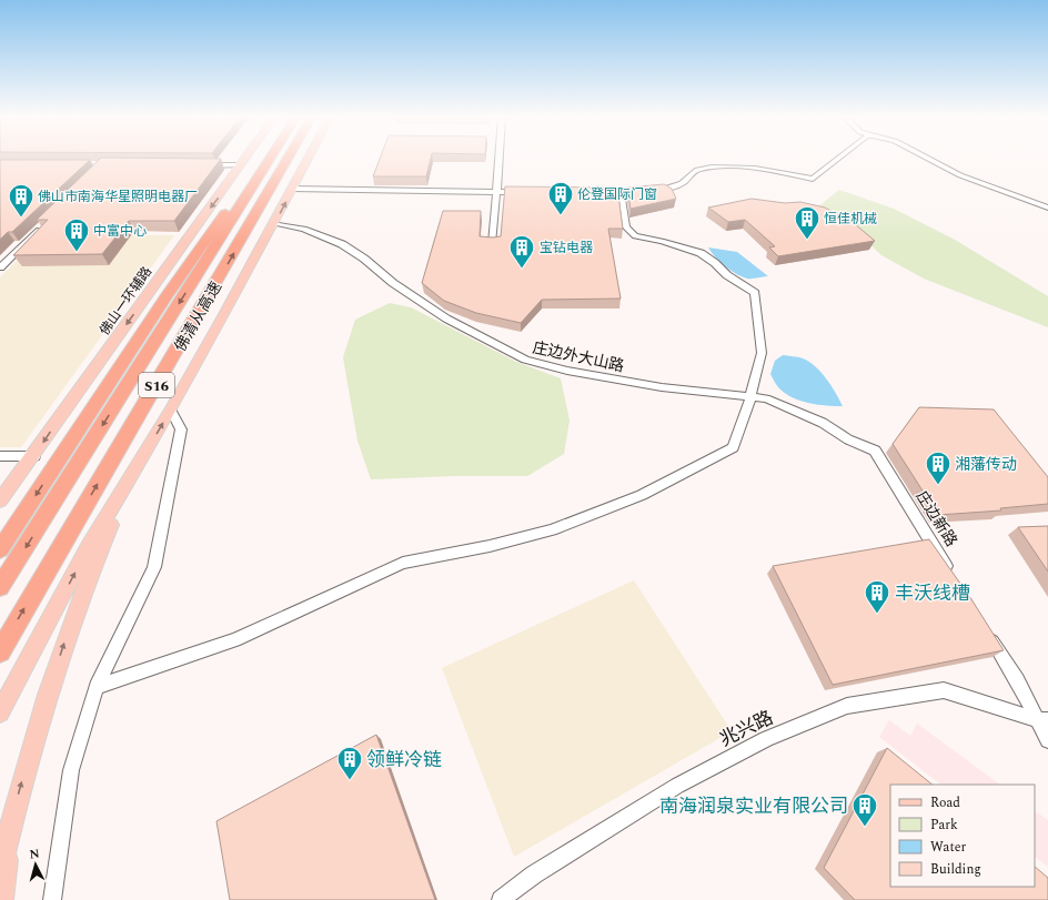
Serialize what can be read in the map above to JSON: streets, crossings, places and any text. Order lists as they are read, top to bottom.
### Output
{
  "streets": {
    "highway": ["佛清从高速", "S16"],
    "main road": ["佛山一环辅路"],
    "street": ["庄边外大山路", "庄边新路", "兆兴路"]
  },
  "crossings": [
    ["庄边外大山路", "庄边新路"]
  ],
  "places": {
    "building": [
      "伦登国际门窗",
      "佛山市南海华星照明电器厂",
      "恒佳机械",
      "中富中心",
      "宝钻电器",
      "湘藩传动",
      "丰沃线槽",
      "领鲜冷链",
      "南海润泉实业有限公司"
    ]
  },
  "legend": [
    "Road",
    "Park",
    "Water",
    "Building"
  ],
  "north": "top"
}
